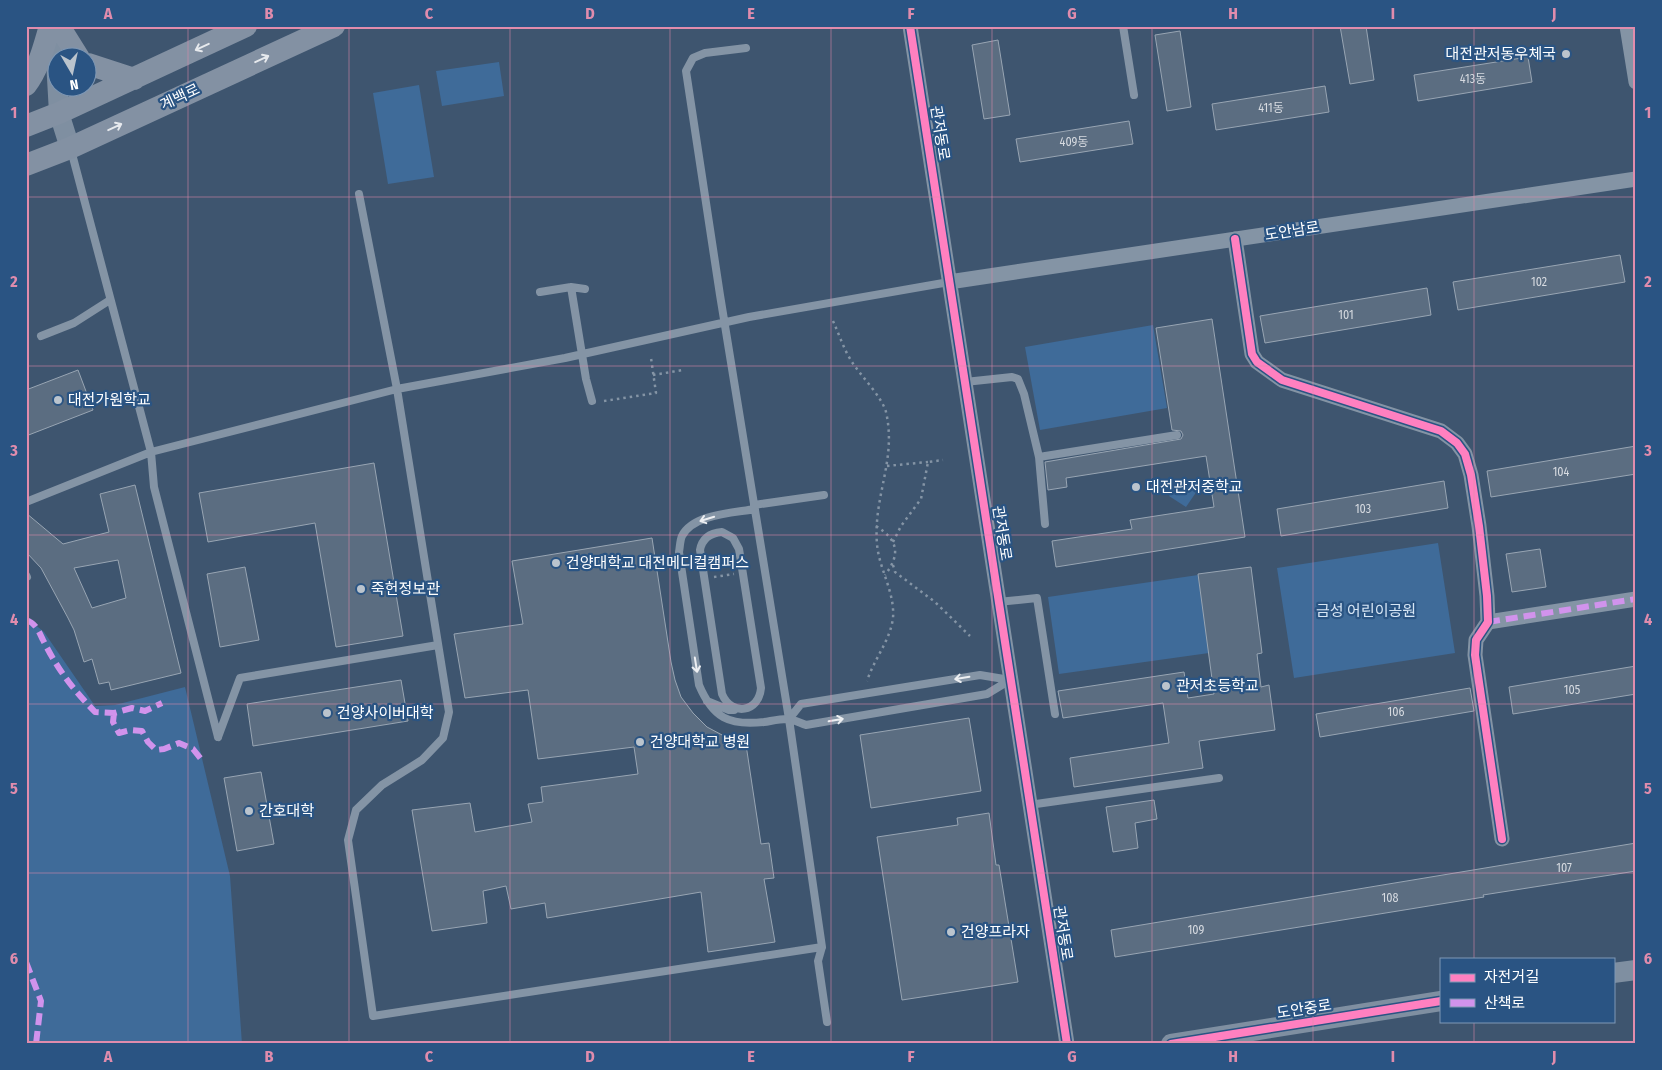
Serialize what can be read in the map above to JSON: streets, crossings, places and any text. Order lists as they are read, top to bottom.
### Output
{
  "streets": {
    "main road": ["계백로"],
    "street": ["관저동로", "도안남로", "도안중로"]
  },
  "crossings": [
    ["관저동로", "도안남로"]
  ],
  "parks": ["금성 어린이공원"],
  "places": [
    "대전관저동우체국",
    "대전가원학교",
    "대전관저중학교",
    "건양대학교 대전메디컬캠퍼스",
    "죽헌정보관",
    "관저초등학교",
    "건양사이버대학",
    "건양대학교 병원",
    "간호대학",
    "건양프라자"
  ],
  "house_numbers": [
    "413동",
    "411동",
    "409동",
    "102",
    "101",
    "104",
    "103",
    "105",
    "106",
    "107",
    "108",
    "109"
  ],
  "legend": ["자전거길", "산책로"],
  "north": "bottom",
  "grid": {
    "columns": [
      "A",
      "B",
      "C",
      "D",
      "E",
      "F",
      "G",
      "H",
      "I",
      "J"
    ],
    "rows": [
      "1",
      "2",
      "3",
      "4",
      "5",
      "6"
    ]
  }
}
